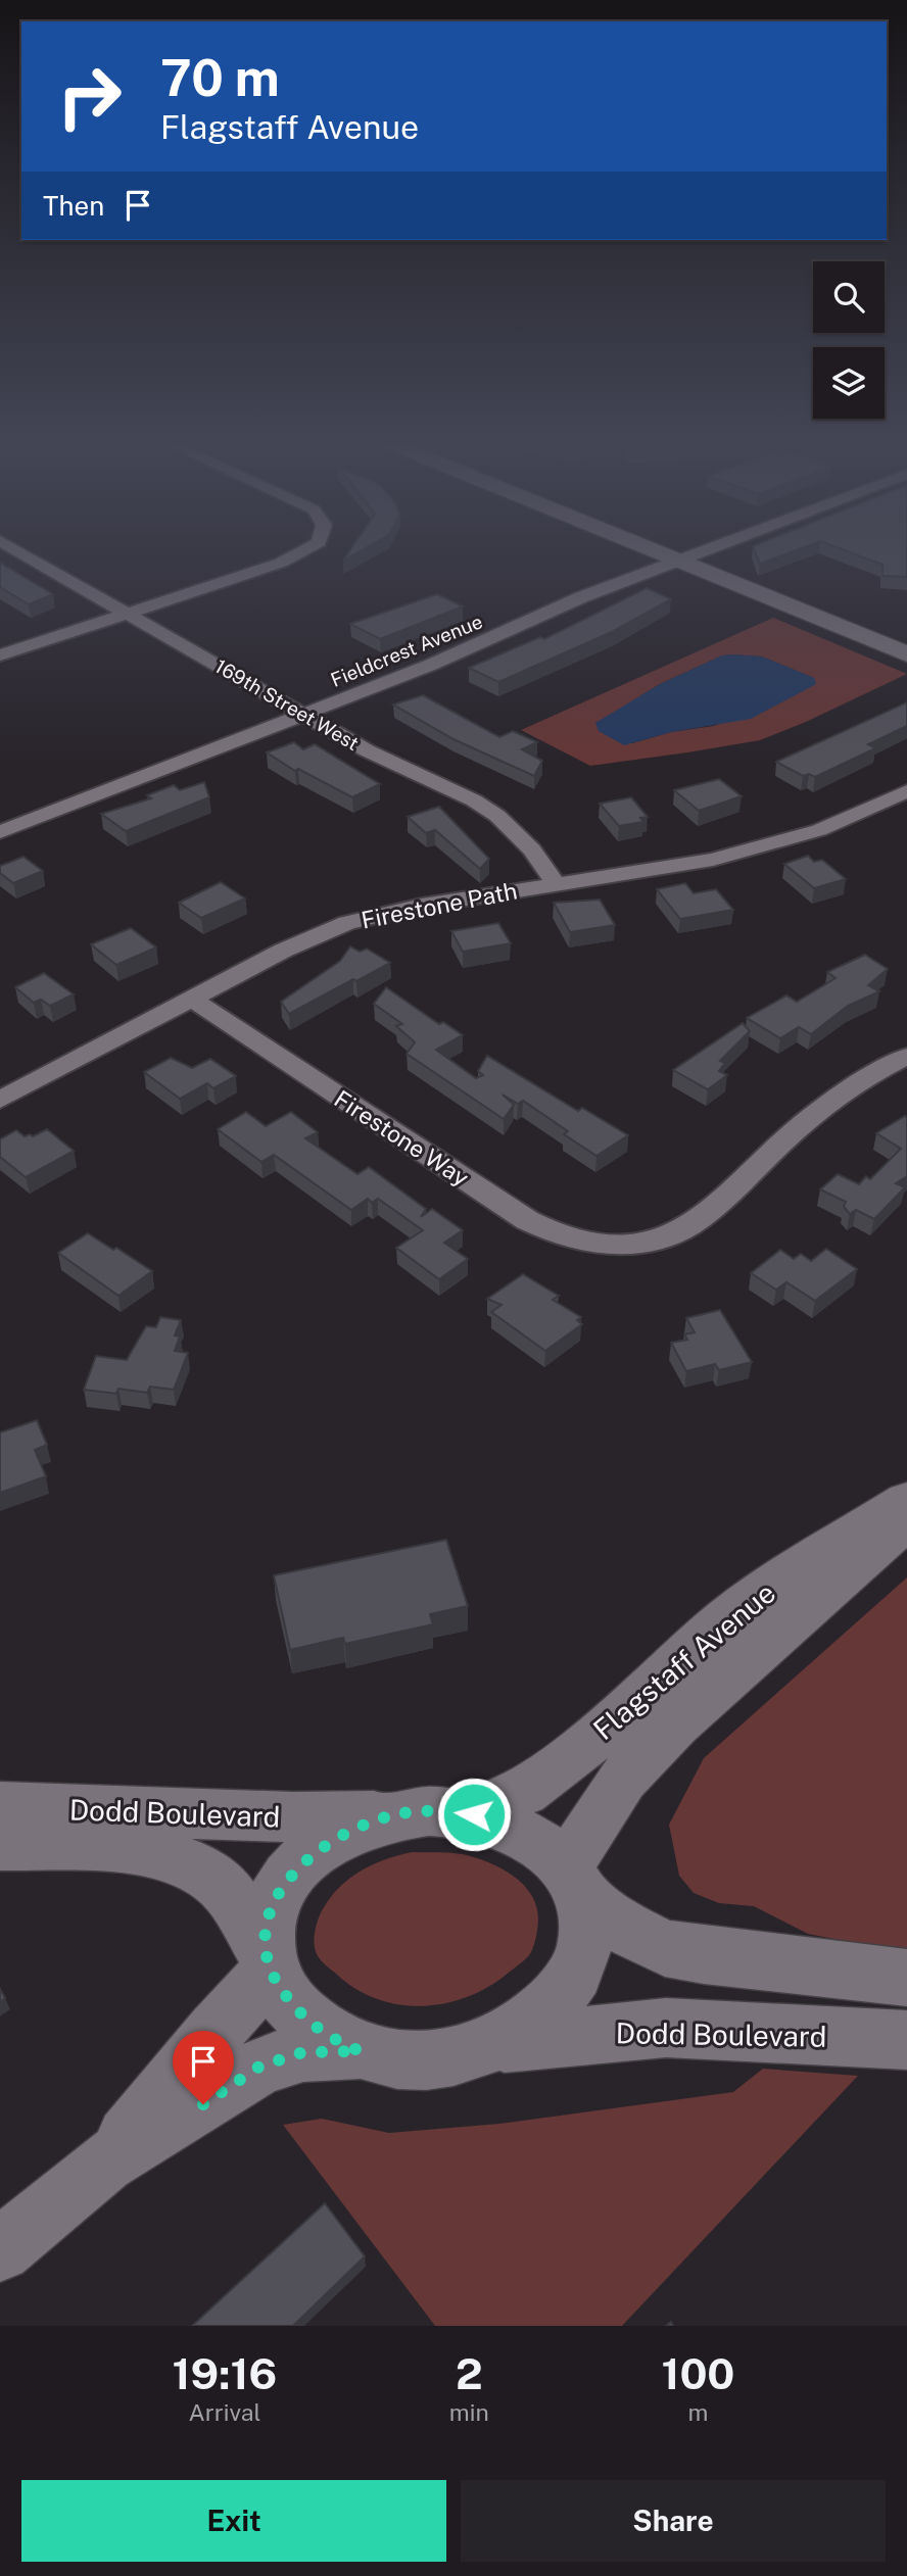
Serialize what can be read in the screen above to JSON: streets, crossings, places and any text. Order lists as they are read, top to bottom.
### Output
{
  "streets": {
    "street": [
      "Fieldcrest Avenue",
      "169th Street West",
      "Firestone Path",
      "Firestone Way",
      "Flagstaff Avenue",
      "Dodd Boulevard"
    ]
  },
  "crossings": [
    ["Fieldcrest Avenue", "169th Street West"],
    ["169th Street West", "Firestone Path"],
    ["Firestone Path", "Firestone Way"]
  ],
  "page": {
    "turn": ["70 m", "Flagstaff Avenue"],
    "then": "Then",
    "eta": [
      "19:16",
      "Arrival",
      "2",
      "min",
      "100",
      "m"
    ],
    "buttons": ["Exit", "Share"]
  }
}
